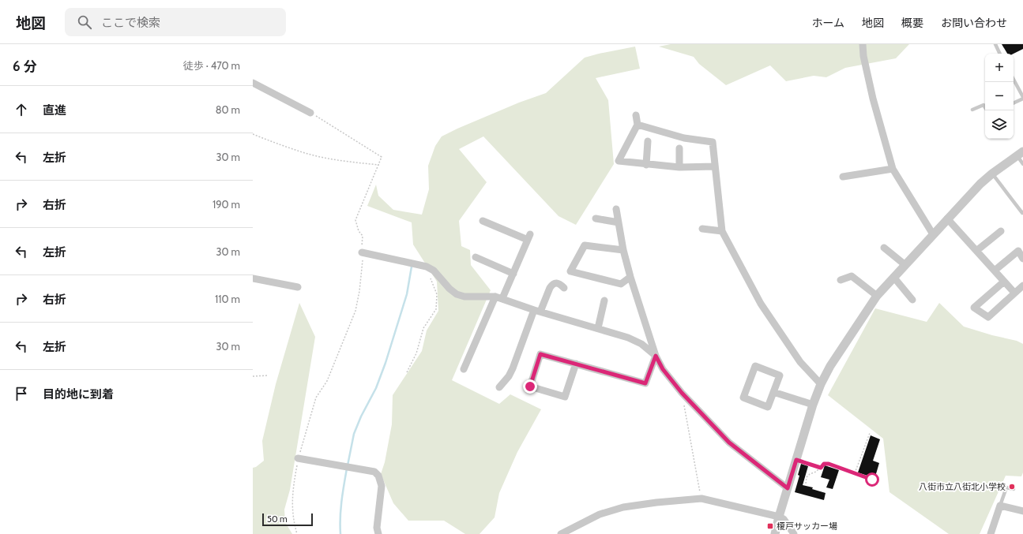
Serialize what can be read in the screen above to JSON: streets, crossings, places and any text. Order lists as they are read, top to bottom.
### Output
{
  "places": {
    "other": ["八街市立八街北小学校"],
    "transit": ["榎戸サッカー場"]
  },
  "scale_bar": "50 m",
  "page": {
    "header": "地図",
    "search": "ここで検索",
    "nav": [
      "ホーム",
      "地図",
      "概要",
      "お問い合わせ"
    ],
    "heading": ["6 分", "徒歩 · 470 m"],
    "map_buttons": ["+", "−"],
    "list": [
      ["直進", "80 m"],
      ["左折", "30 m"],
      ["右折", "190 m"],
      ["左折", "30 m"],
      ["右折", "110 m"],
      ["左折", "30 m"],
      "目的地に到着"
    ],
    "scale": "50 m"
  }
}
